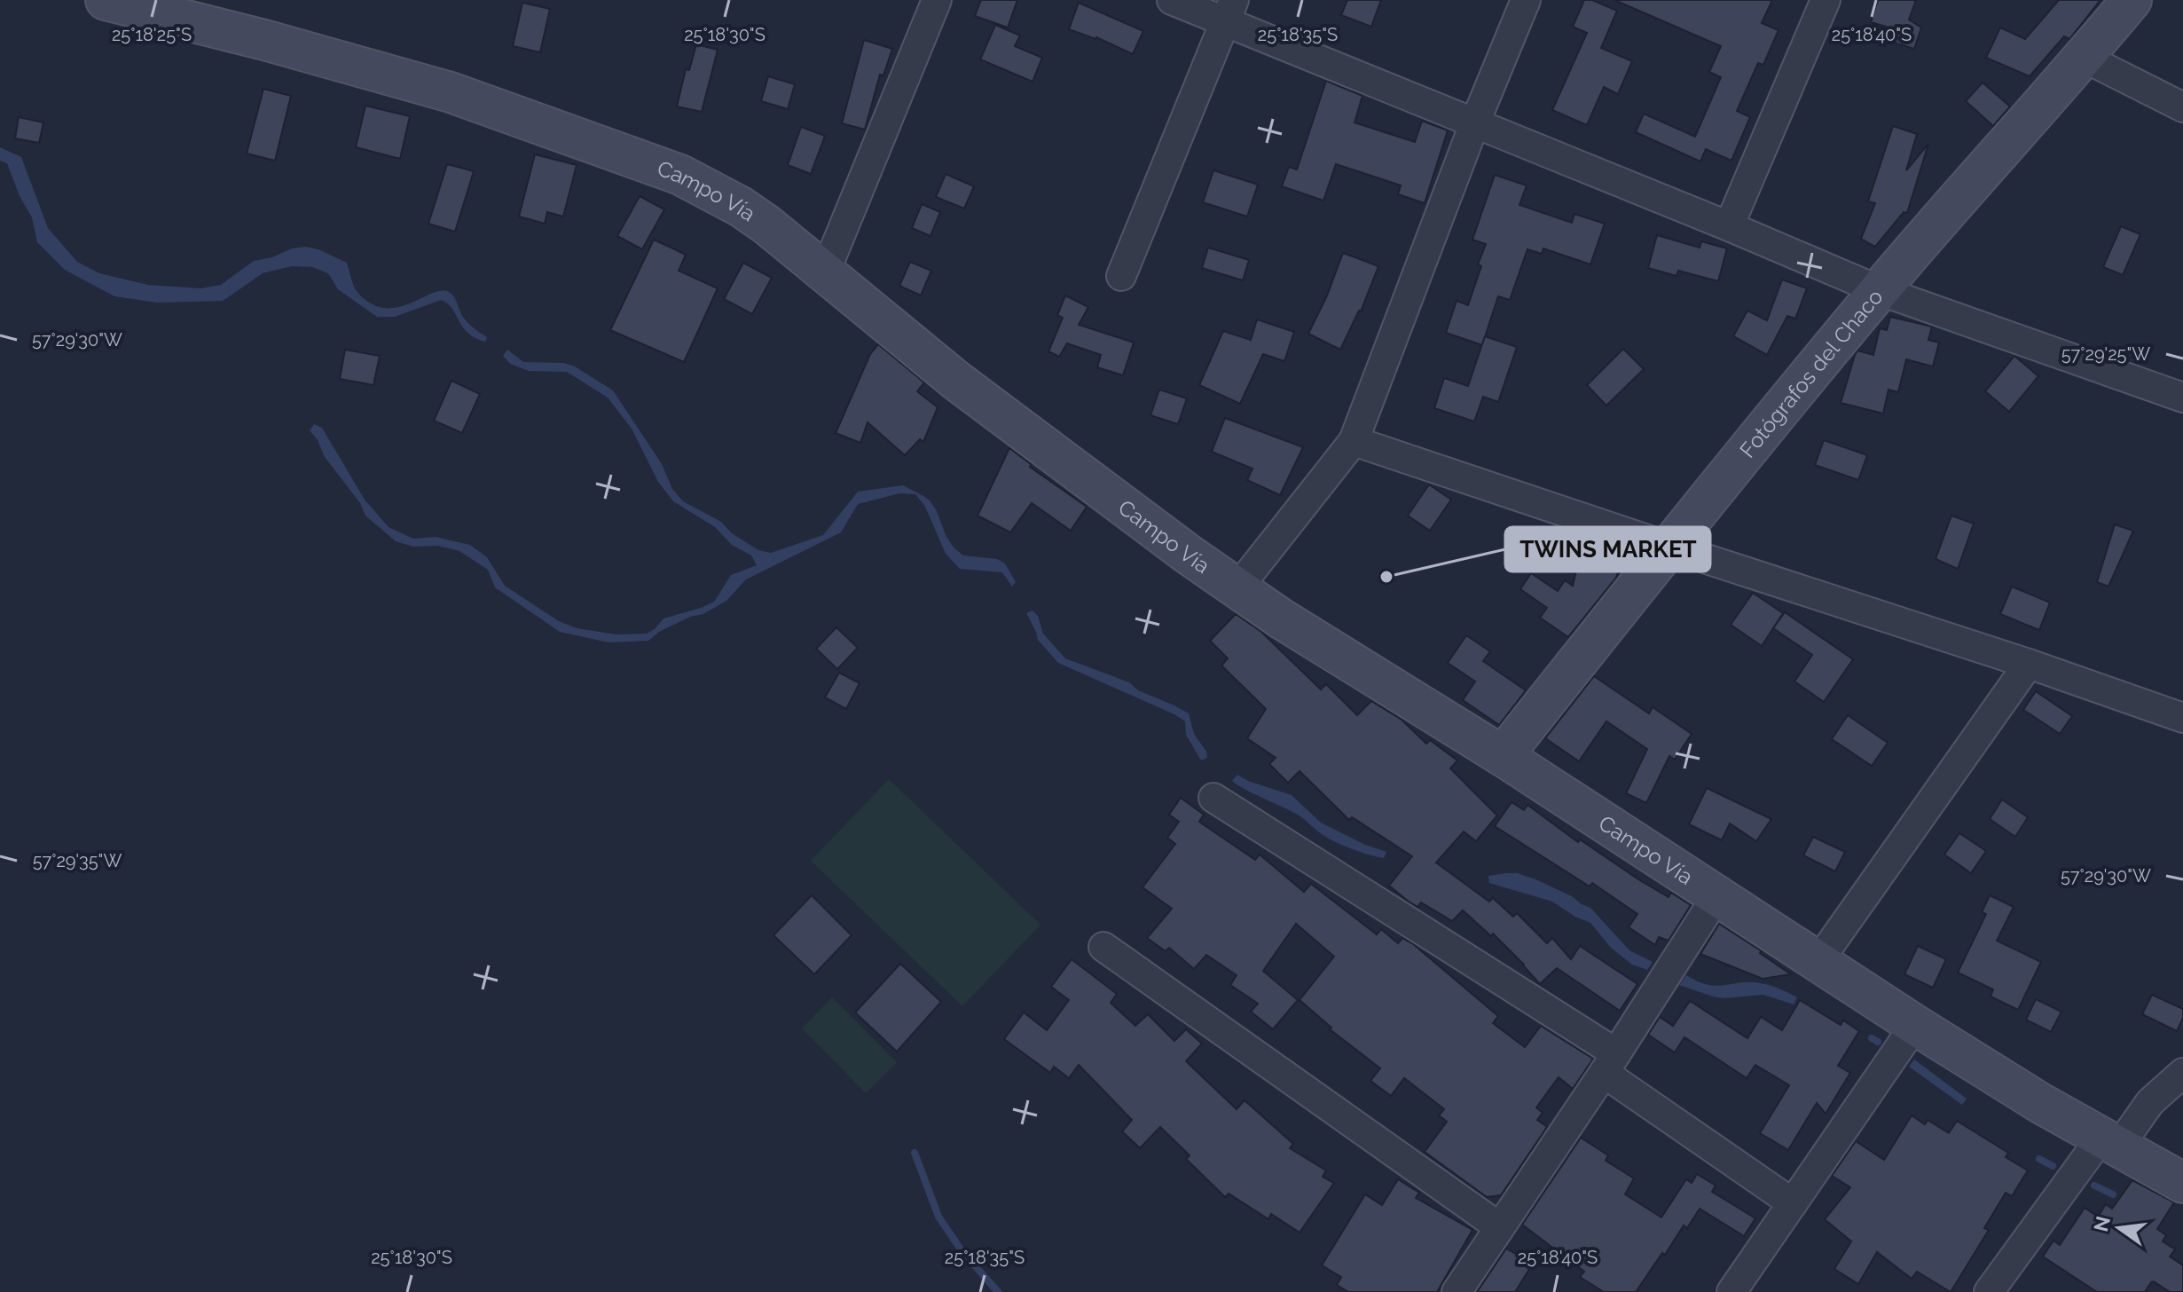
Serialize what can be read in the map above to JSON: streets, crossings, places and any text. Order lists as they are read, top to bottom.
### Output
{
  "streets": {
    "street": ["Campo Vía", "Fotógrafos del Chaco"]
  },
  "crossings": [
    ["Campo Vía", "Fotógrafos del Chaco"]
  ],
  "places": ["TWINS MARKET"],
  "north": "left",
  "coordinates": [
    "25°18'25\"S",
    "25°18'30\"S",
    "25°18'35\"S",
    "25°18'40\"S",
    "57°29'30\"W",
    "57°29'25\"W",
    "57°29'35\"W"
  ]
}
